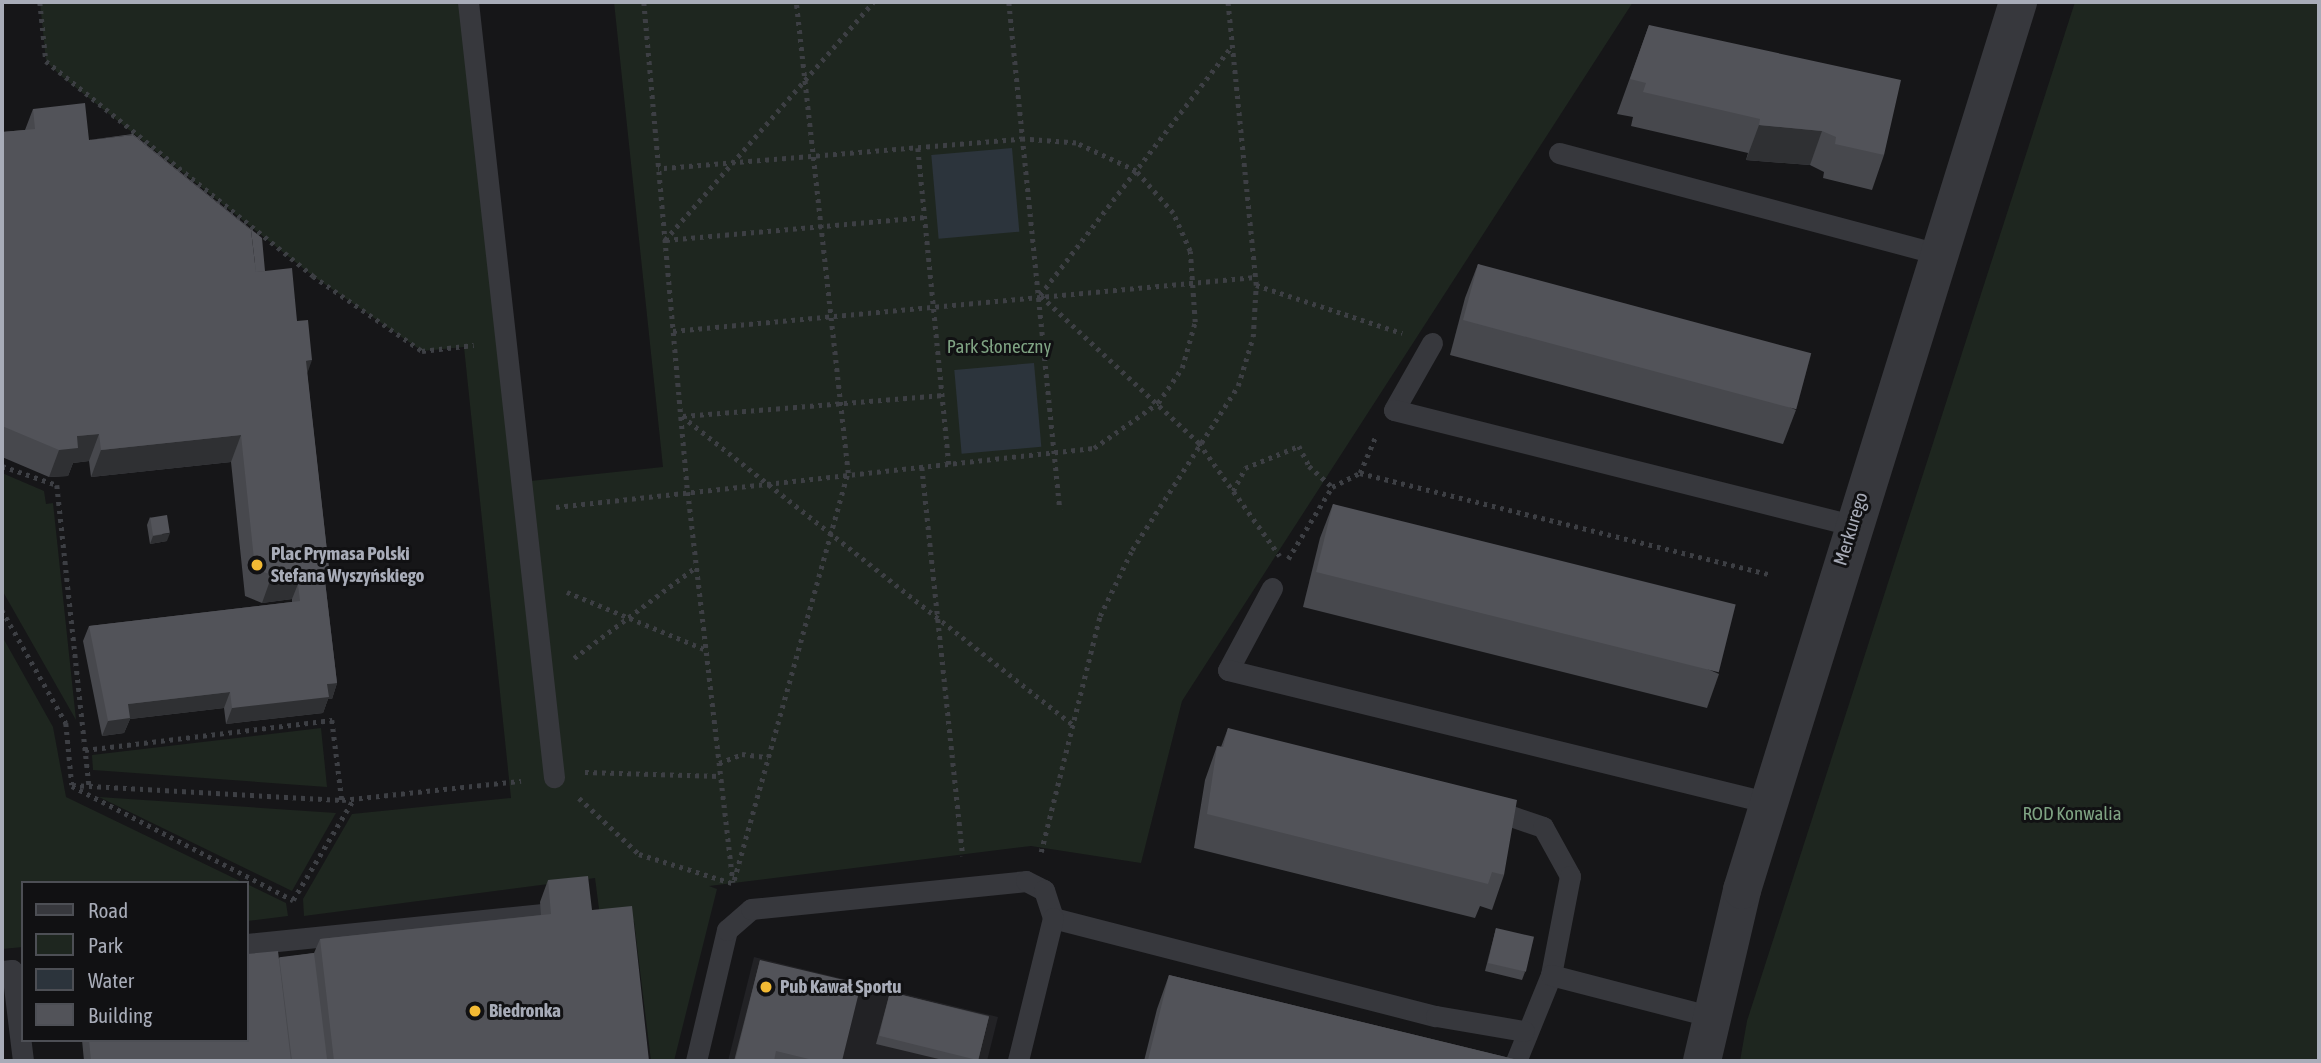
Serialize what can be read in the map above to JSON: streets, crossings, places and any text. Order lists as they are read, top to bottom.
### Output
{
  "streets": {
    "street": ["Merkurego"]
  },
  "parks": ["Park Słoneczny", "ROD Konwalia"],
  "places": ["Plac Prymasa Polski Stefana Wyszyńskiego", "Pub Kawał Sportu", "Biedronka"],
  "legend": [
    "Road",
    "Park",
    "Water",
    "Building"
  ]
}
